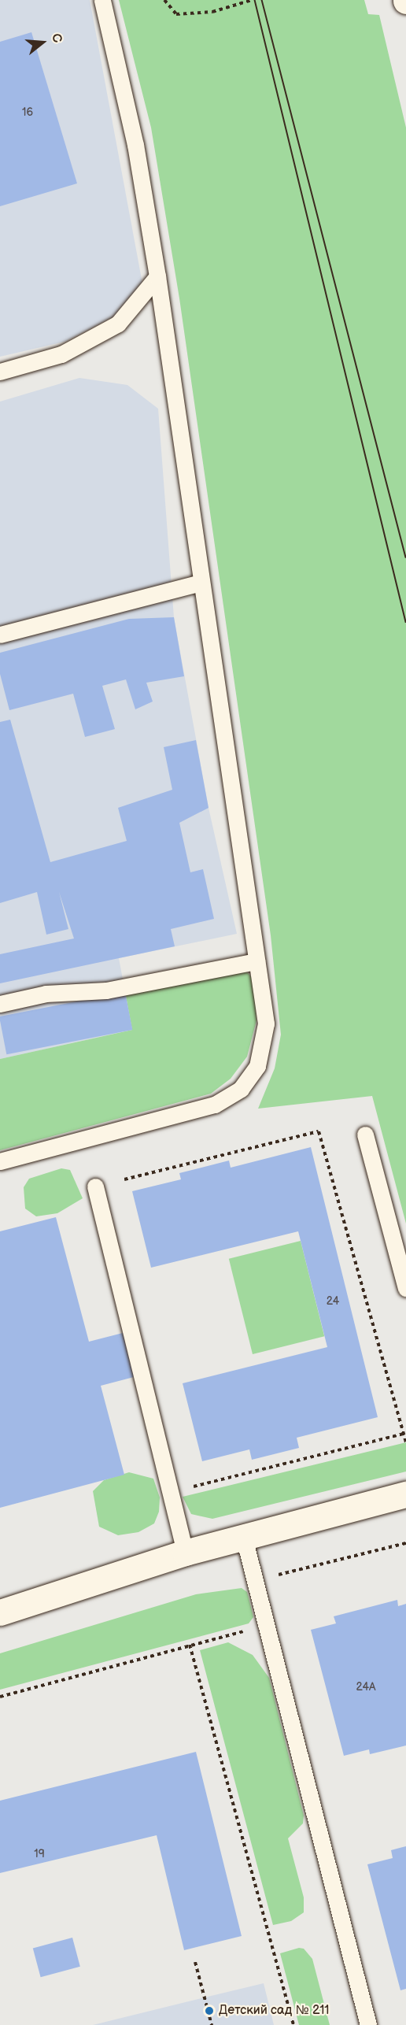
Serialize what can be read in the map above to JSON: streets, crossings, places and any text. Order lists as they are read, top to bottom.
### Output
{
  "places": ["Детский сад № 211"],
  "house_numbers": [
    "16",
    "24",
    "24А",
    "19"
  ],
  "north": "right"
}
